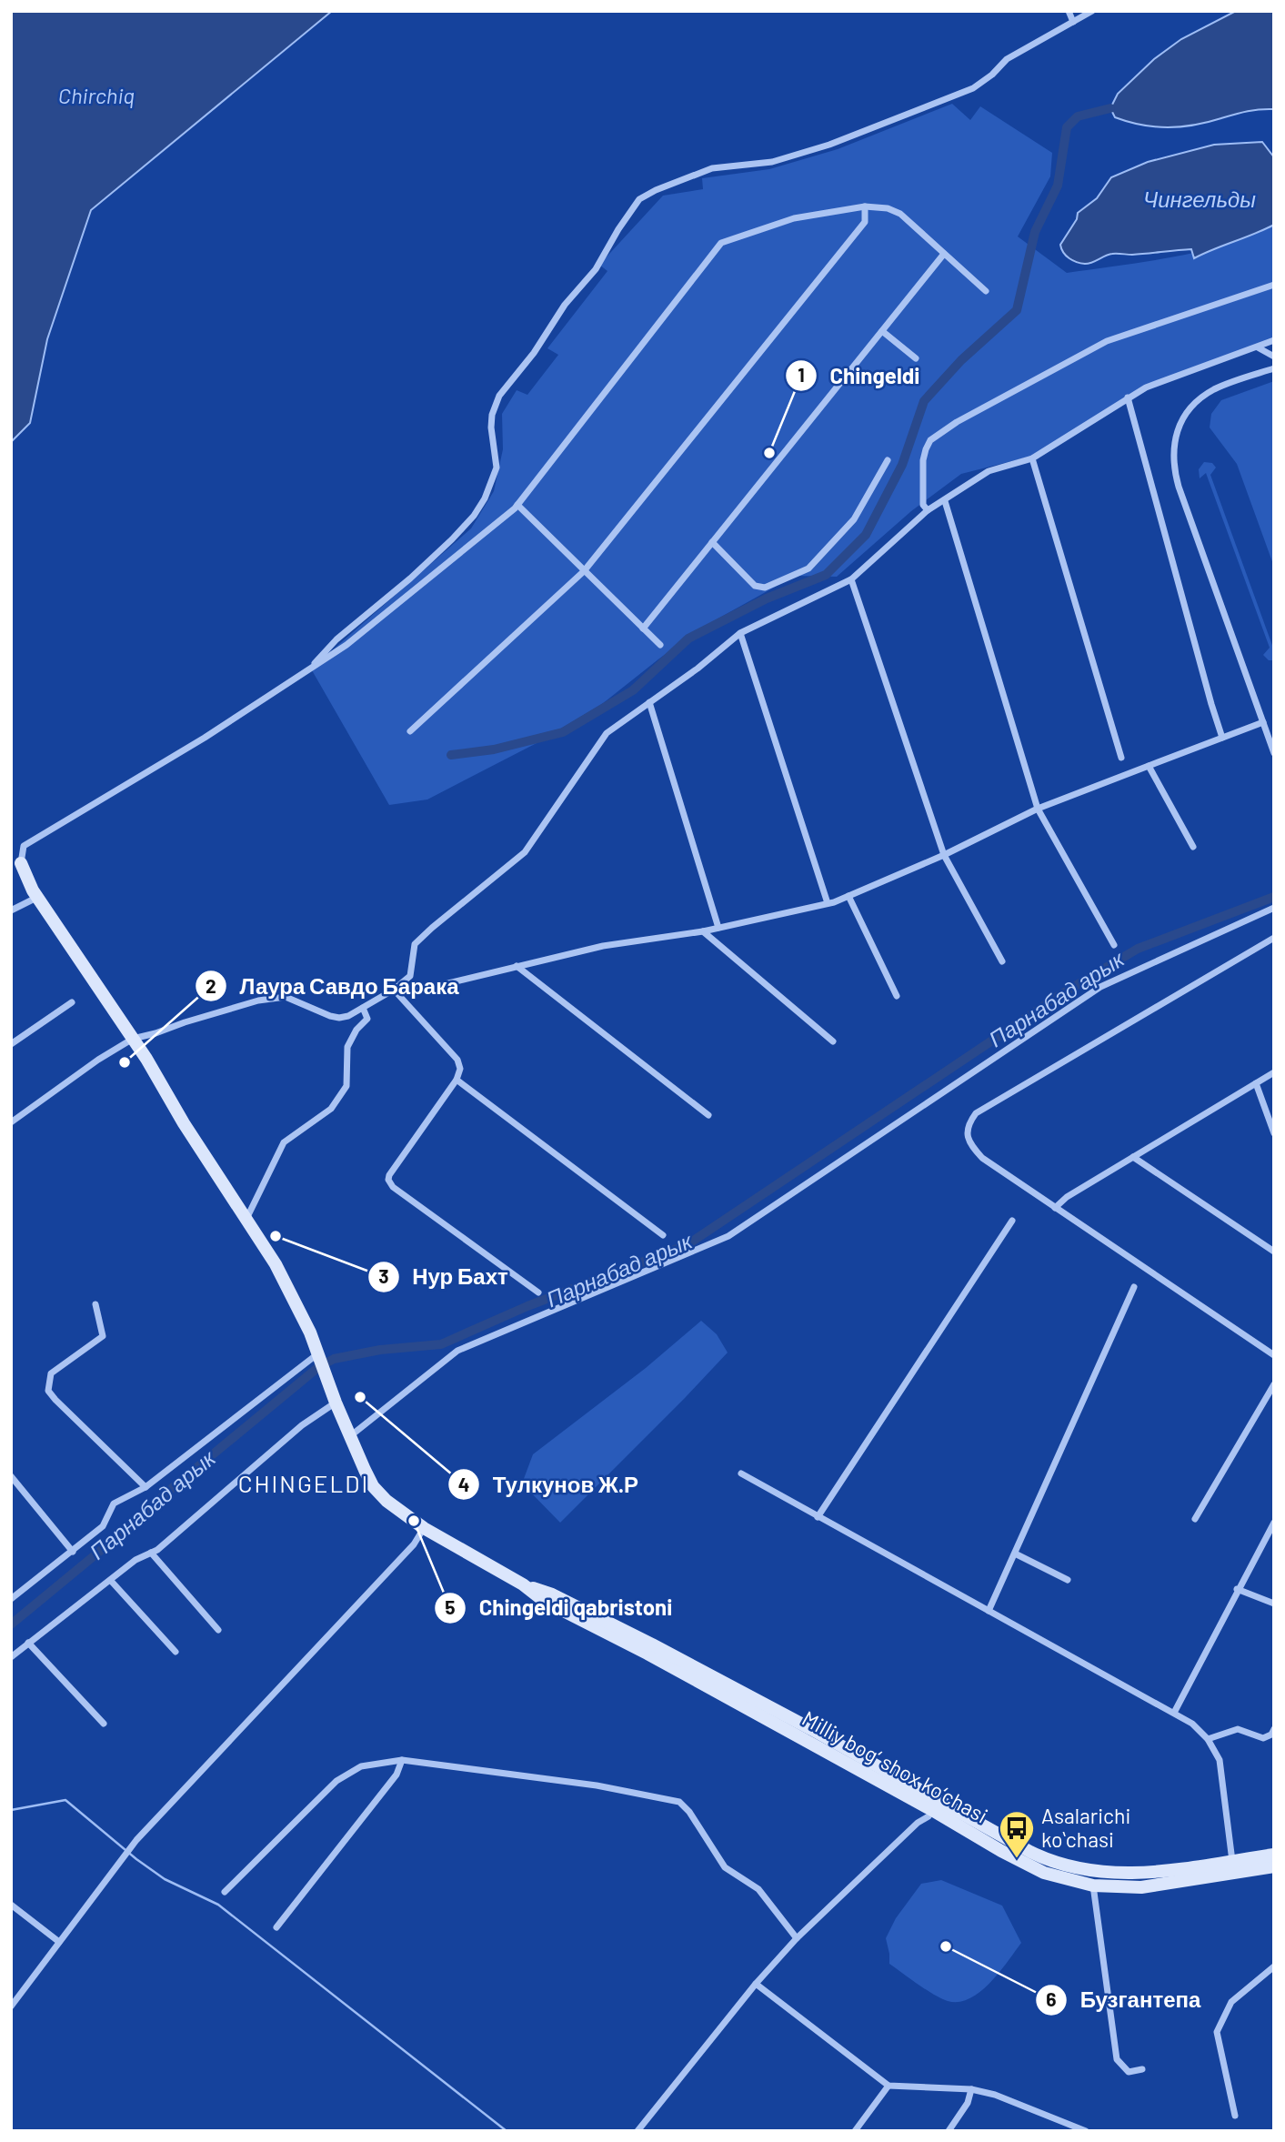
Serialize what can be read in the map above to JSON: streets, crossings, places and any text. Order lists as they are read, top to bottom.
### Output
{
  "streets": {
    "main road": ["Milliy bog‘ shox ko‘chasi"]
  },
  "districts": ["CHINGELDI"],
  "water": ["Chirchiq", "Чингельды", "Парнабад арык"],
  "places": {
    "other": [
      "Chingeldi",
      "Лаура Савдо Барака",
      "Нур Бахт",
      "Тулкунов Ж.Р",
      "Chingeldi qabristoni",
      "Бузгантепа"
    ],
    "bus stop": ["Asalarichi koʻchasi"]
  }
}
